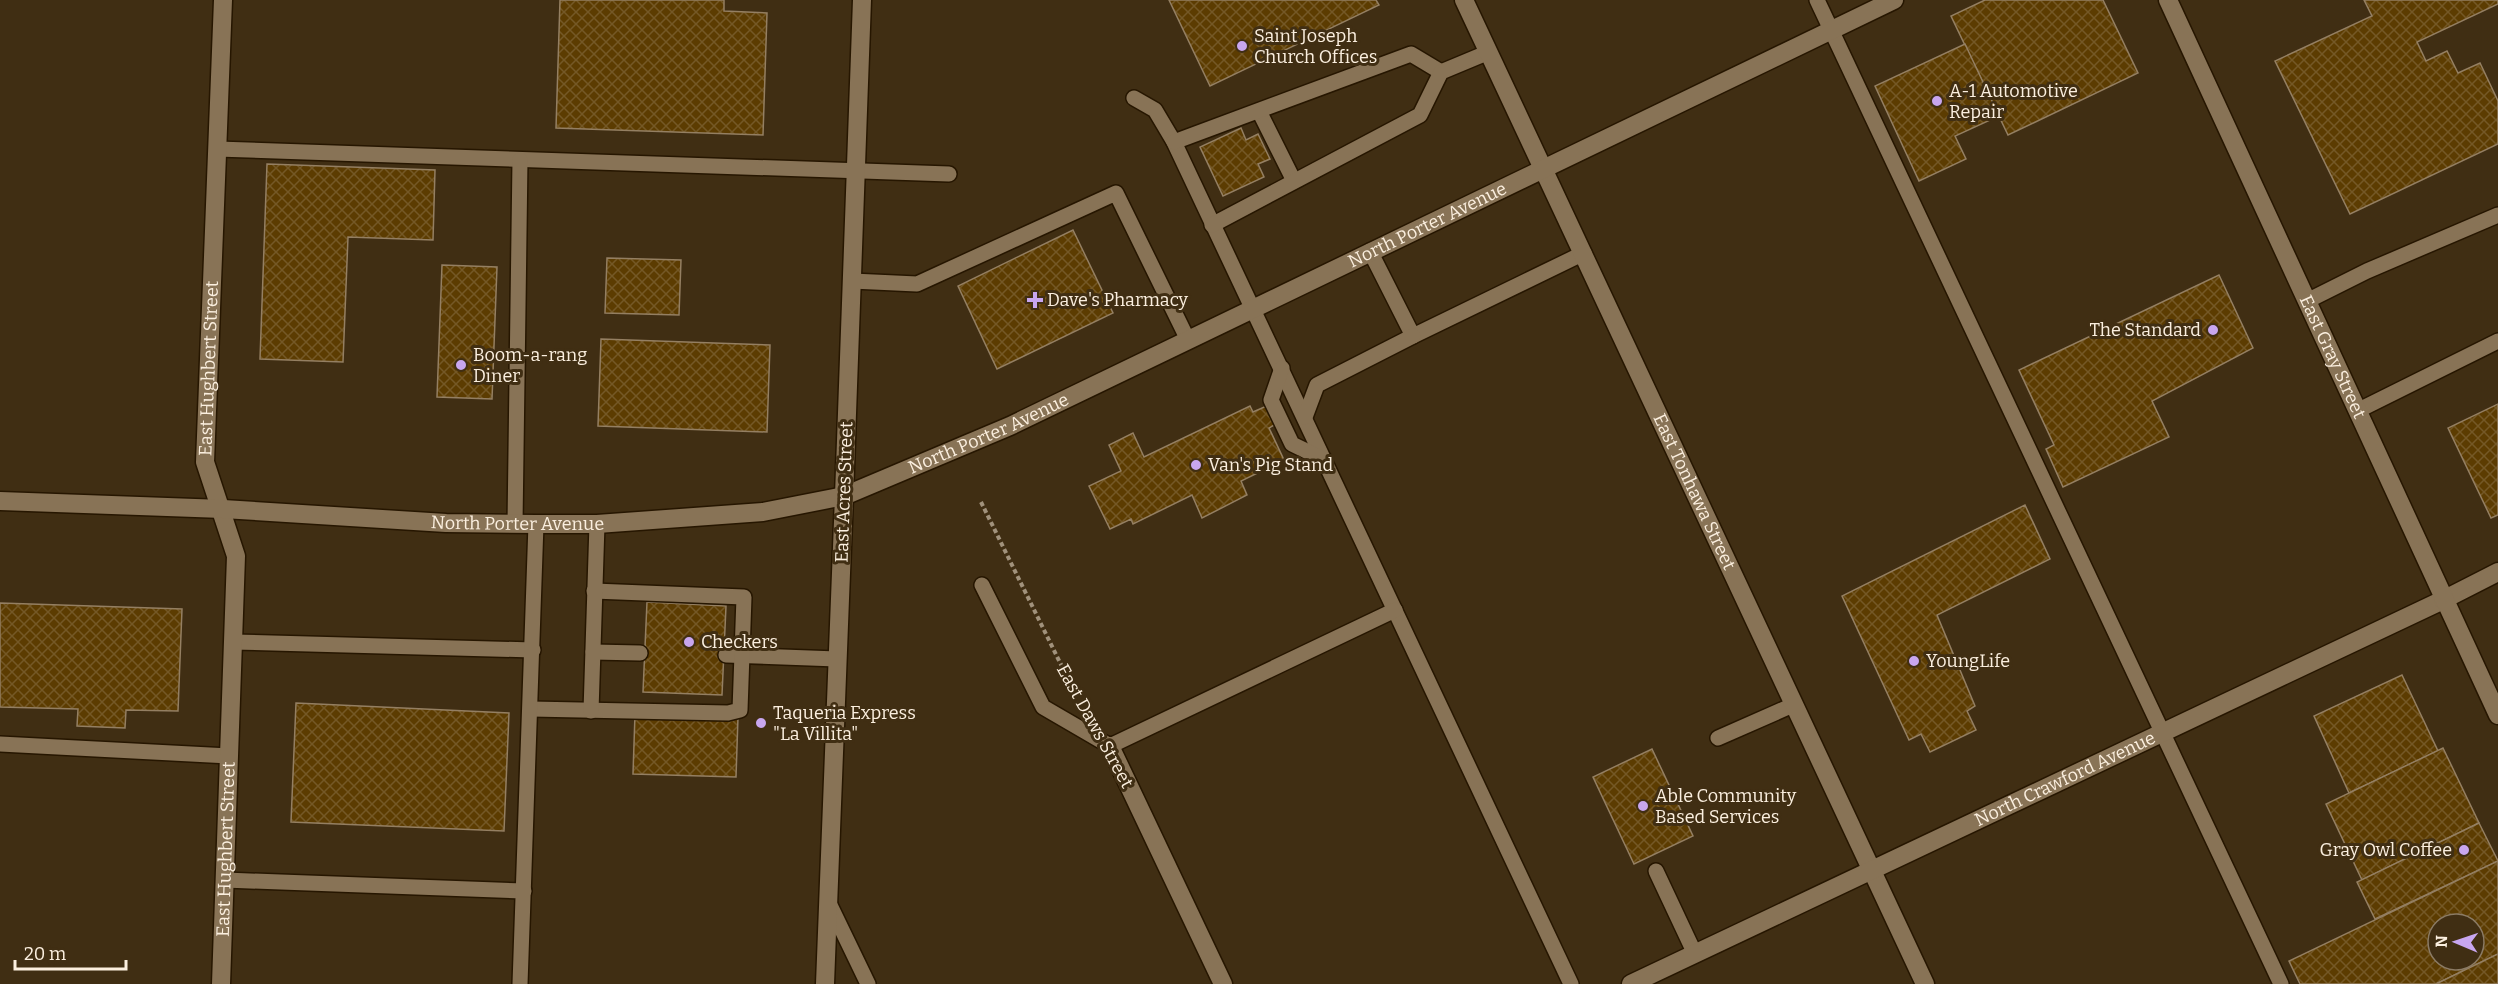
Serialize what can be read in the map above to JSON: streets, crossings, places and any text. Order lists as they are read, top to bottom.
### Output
{
  "streets": {
    "street": [
      "North Porter Avenue",
      "East Gray Street",
      "East Hughbert Street",
      "East Acres Street",
      "East Tonhawa Street",
      "East Daws Street",
      "North Crawford Avenue"
    ]
  },
  "crossings": [
    ["North Porter Avenue", "East Hughbert Street"],
    ["North Porter Avenue", "East Acres Street"],
    ["North Porter Avenue", "East Tonhawa Street"],
    ["East Gray Street", "North Crawford Avenue"],
    ["East Tonhawa Street", "North Crawford Avenue"]
  ],
  "places": {
    "other": [
      "Saint Joseph Church Offices",
      "A-1 Automotive Repair",
      "The Standard",
      "Boom-a-rang Diner",
      "Van's Pig Stand",
      "Checkers",
      "YoungLife",
      "Taqueria Express \"La Villita\"",
      "Able Community Based Services",
      "Gray Owl Coffee"
    ],
    "health": ["Dave's Pharmacy"]
  },
  "scale_bar": "20 m",
  "north": "left"
}
